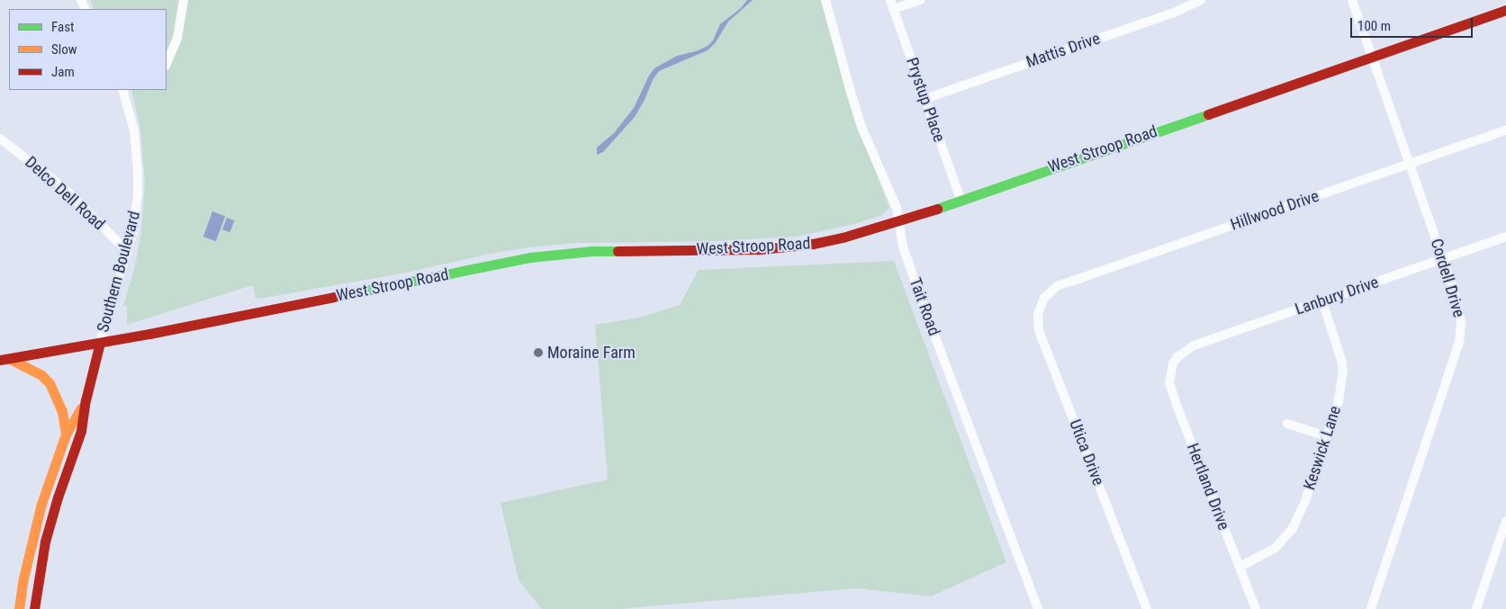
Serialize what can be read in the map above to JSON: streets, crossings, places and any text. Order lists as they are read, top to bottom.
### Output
{
  "streets": {
    "main road": ["West Stroop Road", "Southern Boulevard"],
    "street": [
      "Mattis Drive",
      "Prystup Place",
      "Delco Dell Road",
      "Hillwood Drive",
      "Cordell Drive",
      "Lanbury Drive",
      "Tait Road",
      "Keswick Lane",
      "Utica Drive",
      "Hertland Drive"
    ]
  },
  "crossings": [
    ["Mattis Drive", "Prystup Place"],
    ["Prystup Place", "West Stroop Road"],
    ["West Stroop Road", "Southern Boulevard"],
    ["West Stroop Road", "Cordell Drive"],
    ["West Stroop Road", "Tait Road"],
    ["Delco Dell Road", "Southern Boulevard"],
    ["Hillwood Drive", "Cordell Drive"],
    ["Hillwood Drive", "Utica Drive"],
    ["Cordell Drive", "Lanbury Drive"],
    ["Lanbury Drive", "Keswick Lane"],
    ["Lanbury Drive", "Hertland Drive"],
    ["Keswick Lane", "Hertland Drive"]
  ],
  "places": ["Moraine Farm"],
  "legend": ["Fast", "Slow", "Jam"],
  "scale_bar": "100 m"
}
